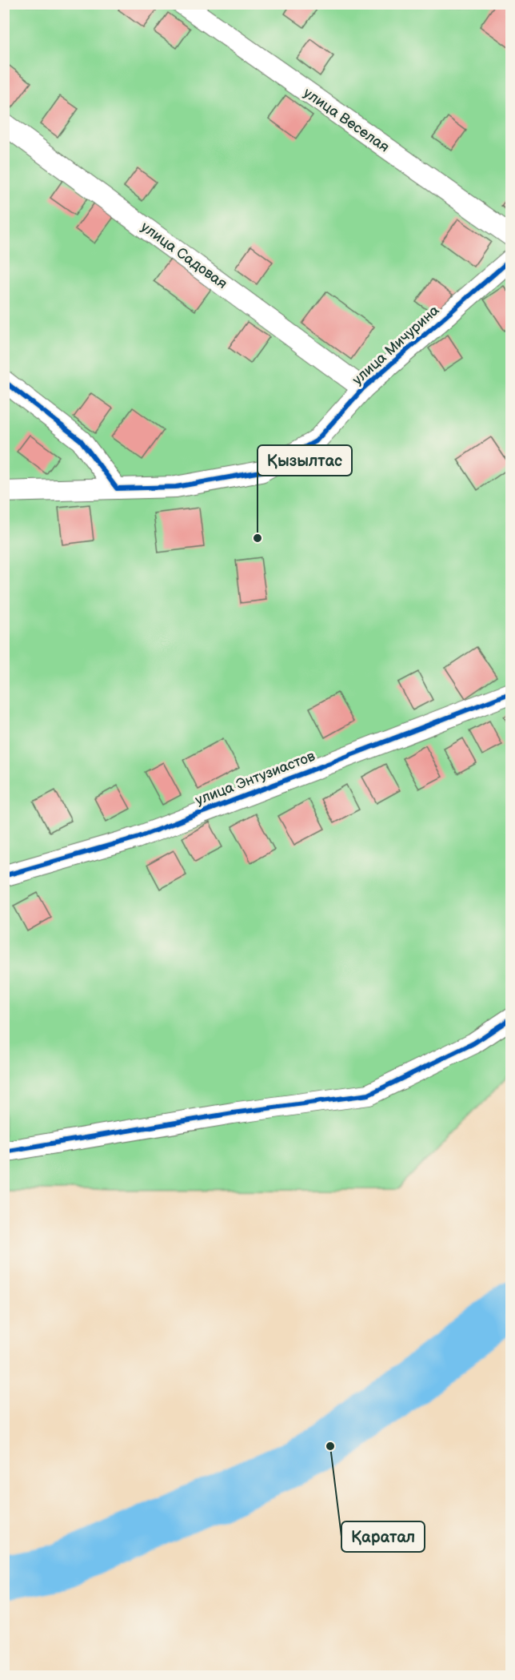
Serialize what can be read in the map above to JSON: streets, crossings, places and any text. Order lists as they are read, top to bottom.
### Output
{
  "streets": {
    "street": [
      "улица Веселая",
      "улица Садовая",
      "улица Мичурина",
      "улица Энтузиастов"
    ]
  },
  "crossings": [
    ["улица Садовая", "улица Мичурина"]
  ],
  "places": ["Қызылтас", "Қаратал"]
}
